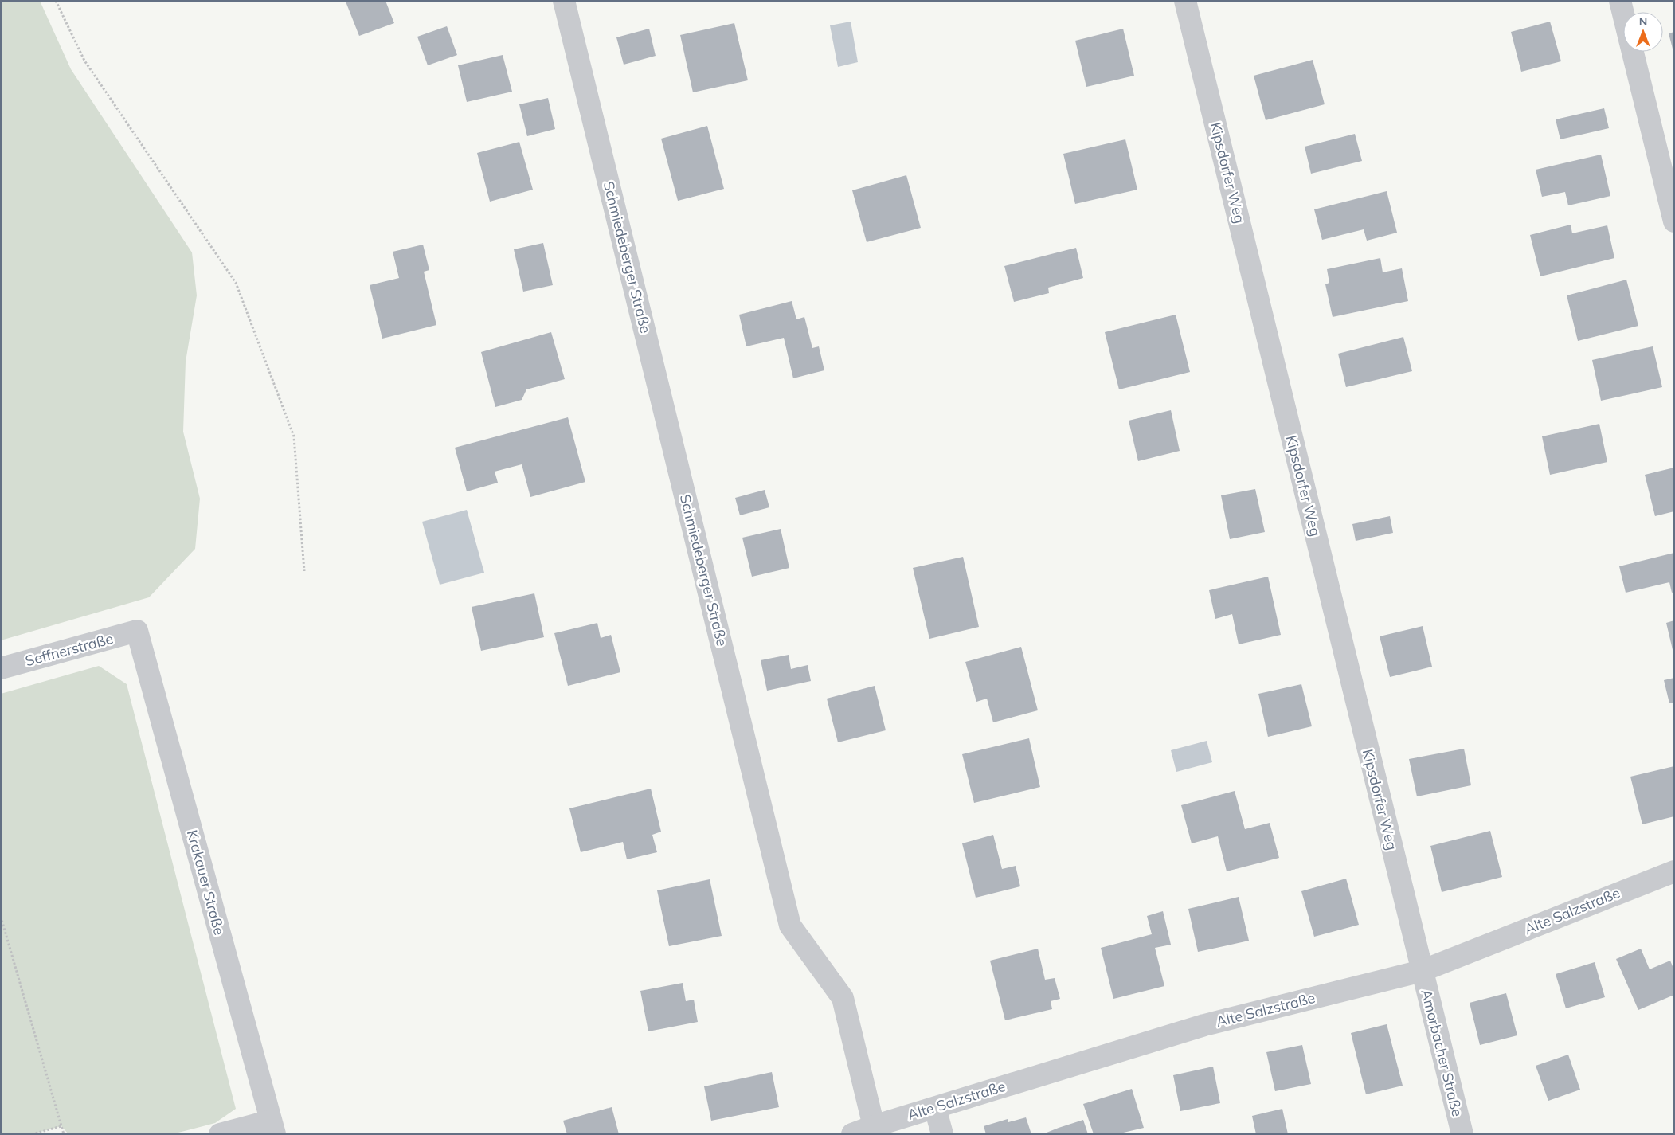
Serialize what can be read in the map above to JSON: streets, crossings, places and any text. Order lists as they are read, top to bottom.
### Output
{
  "streets": {
    "street": [
      "Kipsdorfer Weg",
      "Schmiedeberger Straße",
      "Seffnerstraße",
      "Krakauer Straße",
      "Alte Salzstraße",
      "Amorbacher Straße"
    ]
  },
  "crossings": [
    ["Kipsdorfer Weg", "Alte Salzstraße"],
    ["Kipsdorfer Weg", "Amorbacher Straße"],
    ["Schmiedeberger Straße", "Alte Salzstraße"],
    ["Seffnerstraße", "Krakauer Straße"],
    ["Alte Salzstraße", "Amorbacher Straße"]
  ],
  "north": "top"
}
